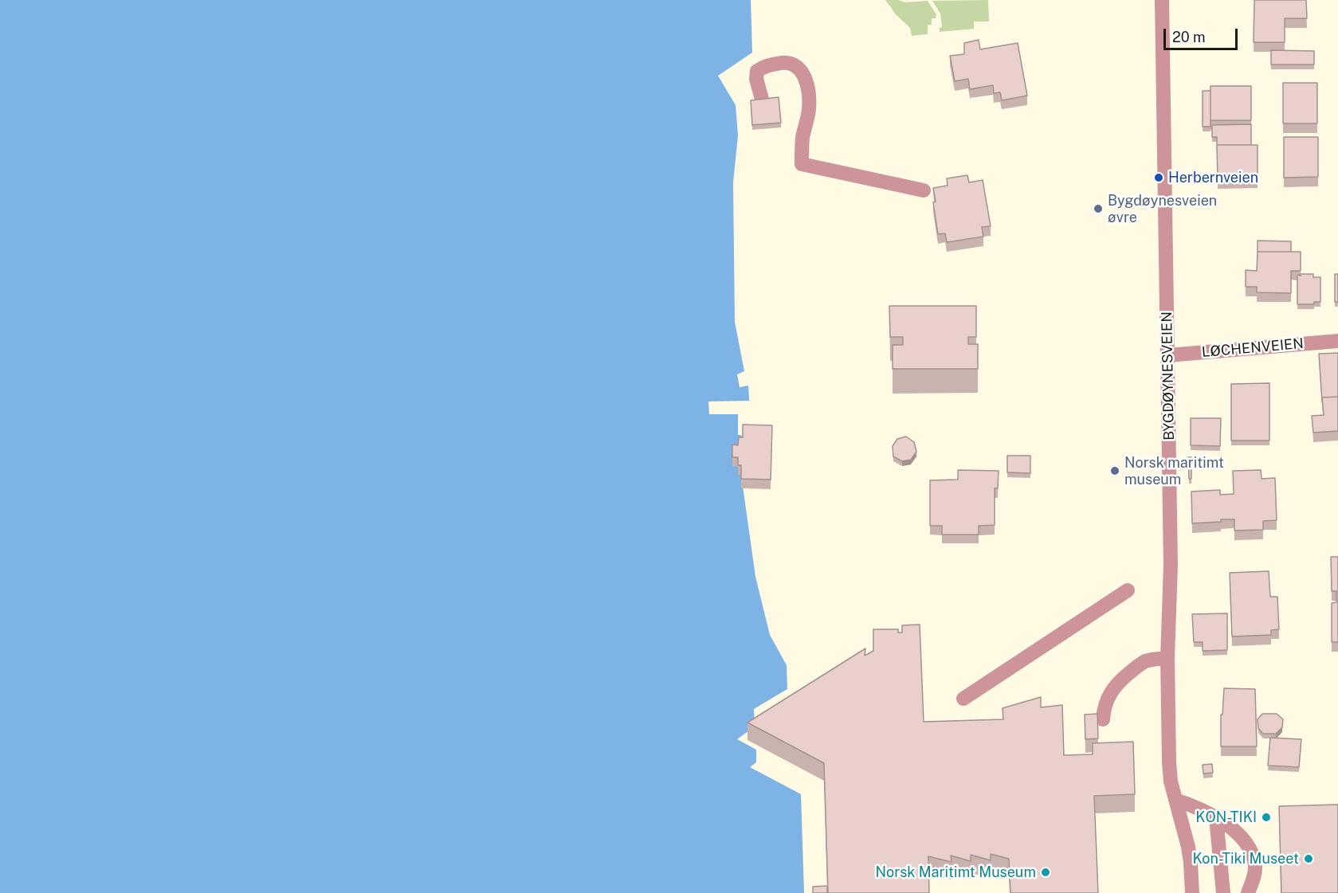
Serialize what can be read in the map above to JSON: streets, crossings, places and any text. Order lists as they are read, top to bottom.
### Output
{
  "streets": {
    "street": ["LØCHENVEIEN", "BYGDØYNESVEIEN"]
  },
  "crossings": [
    ["LØCHENVEIEN", "BYGDØYNESVEIEN"]
  ],
  "places": [
    "Herbernveien",
    "Bygdøynesveien øvre",
    "Norsk maritimt museum",
    "KON-TIKI",
    "Kon-Tiki Museet",
    "Norsk Maritimt Museum"
  ],
  "scale_bar": "20 m"
}
